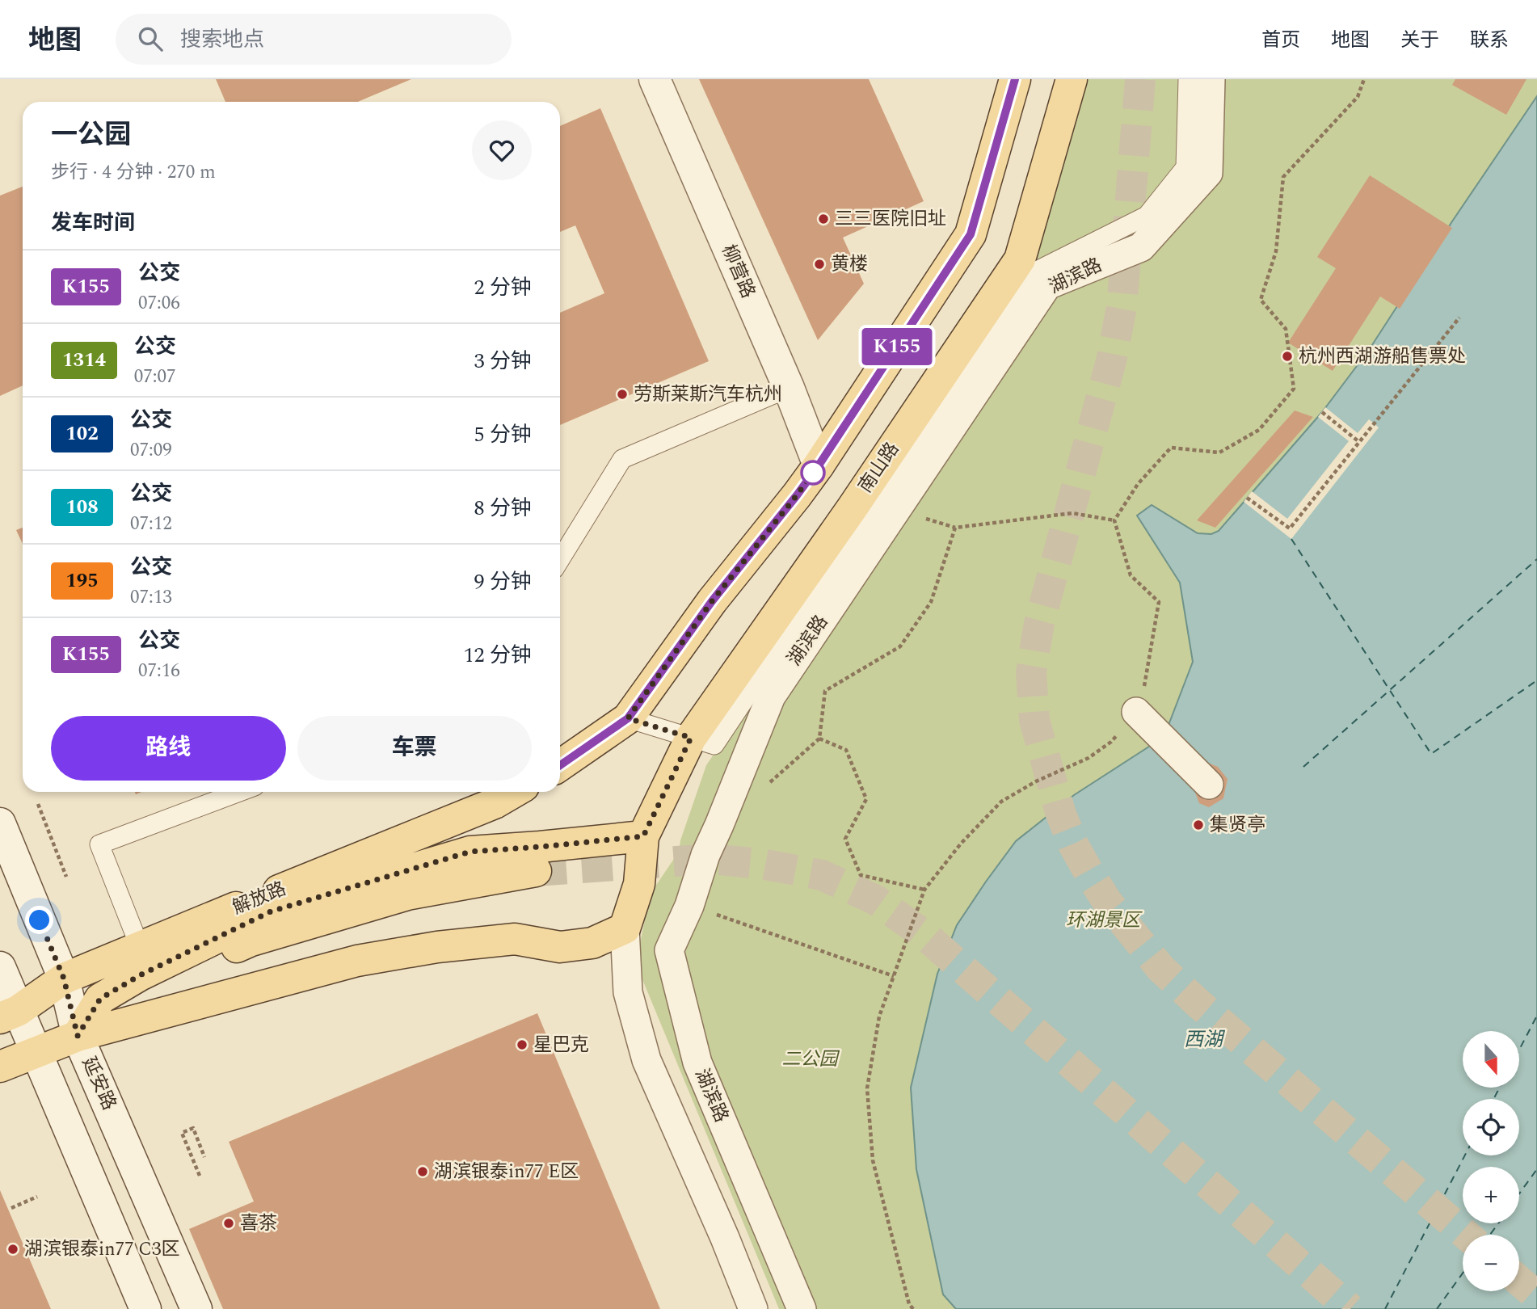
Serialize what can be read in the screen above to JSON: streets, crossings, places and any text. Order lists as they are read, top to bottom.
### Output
{
  "streets": {
    "main road": [
      "柳营路",
      "南山路",
      "解放路",
      "延安路"
    ],
    "street": ["湖滨路"]
  },
  "crossings": [
    ["解放路", "延安路"]
  ],
  "water": ["西湖"],
  "parks": ["环湖景区", "二公园"],
  "places": [
    "三三医院旧址",
    "黄楼",
    "杭州西湖游船售票处",
    "劳斯莱斯汽车杭州",
    "集贤亭",
    "星巴克",
    "湖滨银泰in77 E区",
    "喜茶",
    "湖滨银泰in77 C3区"
  ],
  "lines": ["bus line K155"],
  "north": "bottom",
  "page": {
    "header": "地图",
    "search": "搜索地点",
    "nav": [
      "首页",
      "地图",
      "关于",
      "联系"
    ],
    "on_map": "K155",
    "heading": [
      ["一公园", "步行 · 4 分钟 · 270 m"],
      "发车时间"
    ],
    "list": [
      {
        "mark": "K155",
        "name": "公交",
        "note": "07:06",
        "value": "2 分钟"
      },
      {
        "mark": "1314",
        "name": "公交",
        "note": "07:07",
        "value": "3 分钟"
      },
      {
        "mark": "102",
        "name": "公交",
        "note": "07:09",
        "value": "5 分钟"
      },
      {
        "mark": "108",
        "name": "公交",
        "note": "07:12",
        "value": "8 分钟"
      },
      {
        "mark": "195",
        "name": "公交",
        "note": "07:13",
        "value": "9 分钟"
      },
      {
        "mark": "K155",
        "name": "公交",
        "note": "07:16",
        "value": "12 分钟"
      }
    ],
    "buttons": ["路线", "车票"],
    "map_buttons": ["+", "−"]
  }
}
